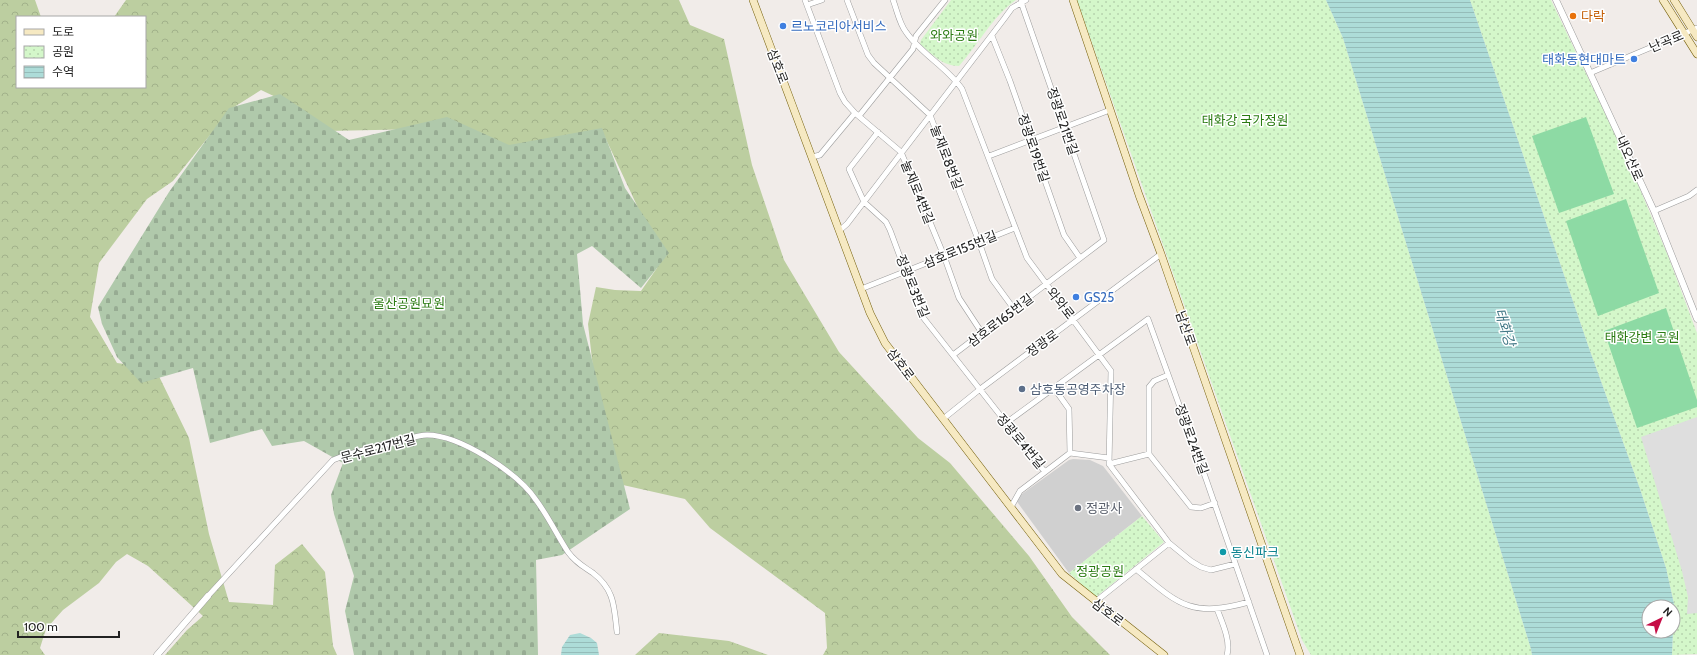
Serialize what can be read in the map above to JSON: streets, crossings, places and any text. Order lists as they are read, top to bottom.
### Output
{
  "streets": {
    "main road": ["삼호로", "남산로"],
    "street": [
      "난곡로",
      "정광로21번길",
      "정광로19번길",
      "눌재로8번길",
      "내오산로",
      "눌재로4번길",
      "삼호로155번길",
      "정광로3번길",
      "와와로",
      "삼호로165번길",
      "정광로",
      "정광로24번길",
      "정광로4번길",
      "문수로217번길"
    ]
  },
  "crossings": [
    ["난곡로", "내오산로"],
    ["삼호로", "삼호로155번길"],
    ["삼호로", "정광로"],
    ["정광로21번길", "삼호로165번길"],
    ["정광로19번길", "삼호로165번길"],
    ["눌재로8번길", "삼호로155번길"],
    ["눌재로8번길", "삼호로165번길"],
    ["눌재로4번길", "삼호로155번길"],
    ["눌재로4번길", "삼호로165번길"],
    ["삼호로155번길", "정광로3번길"],
    ["삼호로155번길", "와와로"],
    ["정광로3번길", "삼호로165번길"],
    ["정광로3번길", "정광로"],
    ["정광로3번길", "정광로4번길"],
    ["와와로", "삼호로165번길"],
    ["와와로", "정광로"],
    ["와와로", "정광로24번길"],
    ["남산로", "정광로"],
    ["정광로", "정광로4번길"]
  ],
  "water": ["태화강"],
  "parks": [
    "와와공원",
    "태화강 국가정원",
    "울산공원묘원",
    "태화강변 공원",
    "정광공원"
  ],
  "places": [
    "다락",
    "르노코리아서비스",
    "태화동현대마트",
    "GS25",
    "삼호동공영주차장",
    "정광사",
    "동신파크"
  ],
  "legend": ["도로", "공원", "수역"],
  "scale_bar": "100 m",
  "north": "top right"
}
